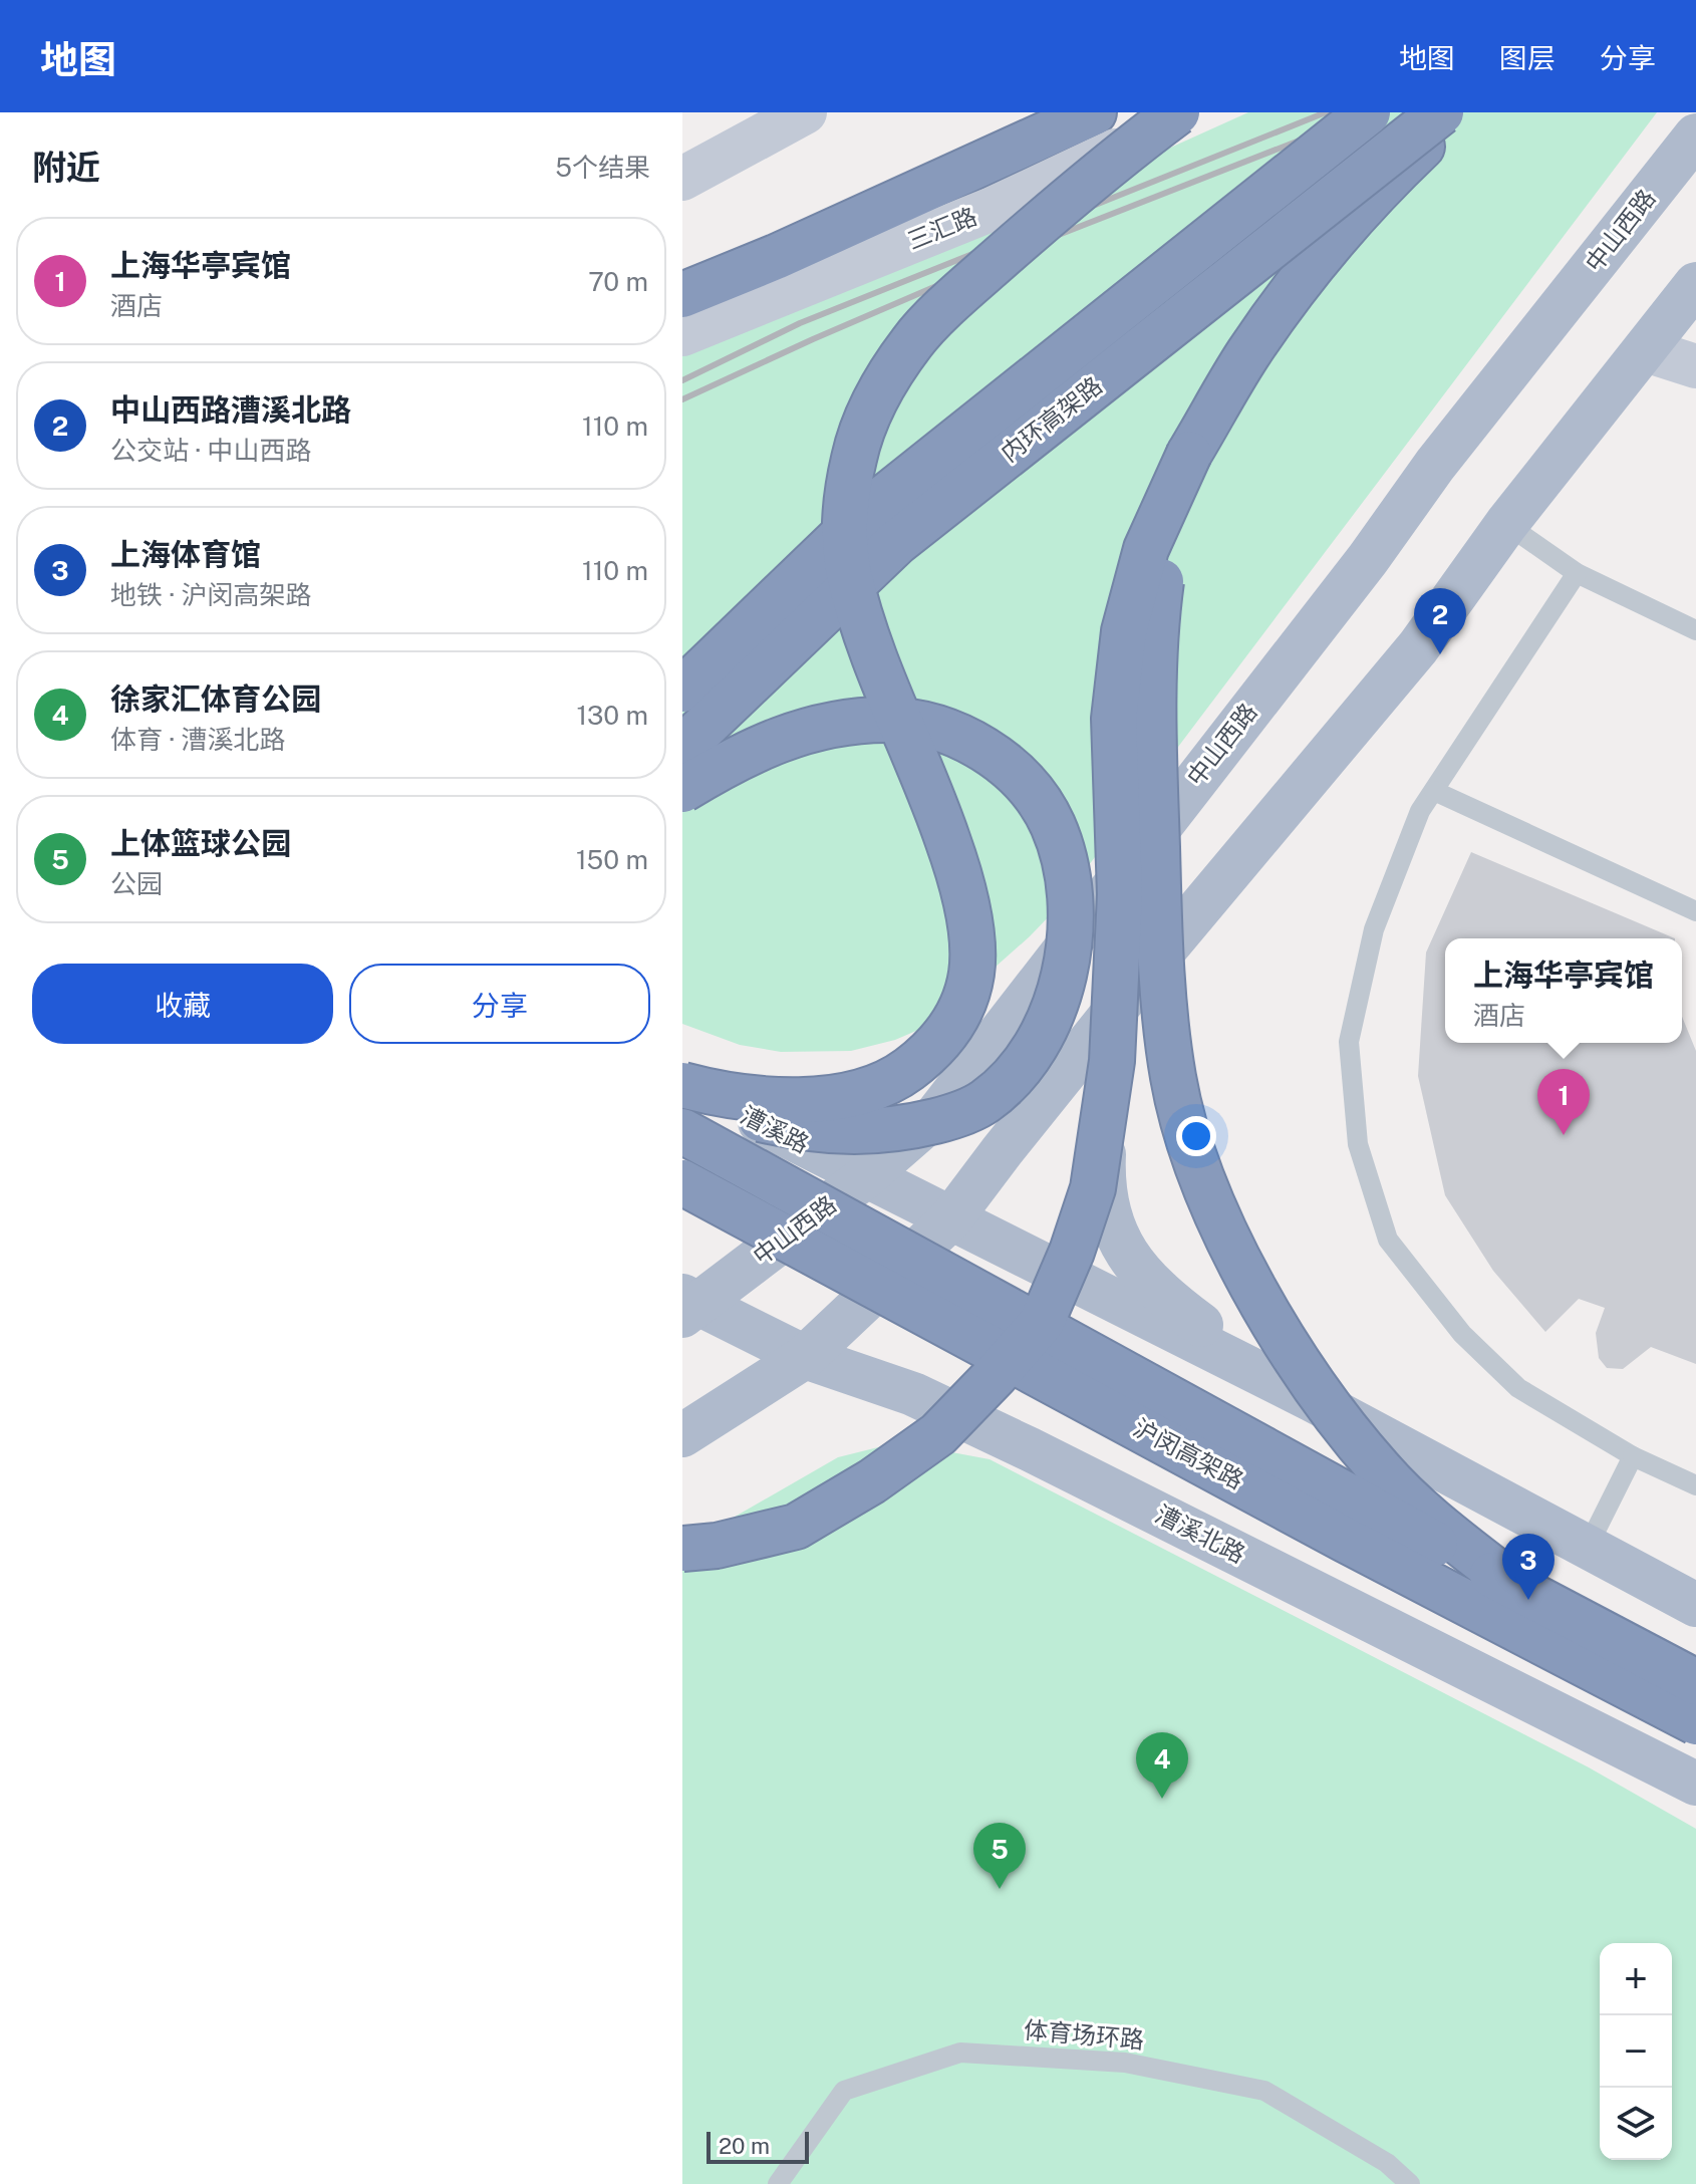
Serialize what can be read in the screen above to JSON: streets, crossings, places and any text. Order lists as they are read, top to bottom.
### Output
{
  "streets": {
    "highway": ["内环高架路", "沪闵高架路"],
    "main road": ["中山西路", "漕溪路", "漕溪北路"],
    "street": ["三汇路"],
    "lane": ["体育场环路"]
  },
  "crossings": [
    ["中山西路", "漕溪路"],
    ["中山西路", "漕溪北路"]
  ],
  "scale_bar": "20 m",
  "page": {
    "header": "地图",
    "nav": ["地图", "图层", "分享"],
    "heading": ["附近", "5个结果"],
    "list": [
      {
        "mark": "1",
        "name": "上海华亭宾馆",
        "note": "酒店",
        "value": "70 m"
      },
      {
        "mark": "2",
        "name": "中山西路漕溪北路",
        "note": "公交站 · 中山西路",
        "value": "110 m"
      },
      {
        "mark": "3",
        "name": "上海体育馆",
        "note": "地铁 · 沪闵高架路",
        "value": "110 m"
      },
      {
        "mark": "4",
        "name": "徐家汇体育公园",
        "note": "体育 · 漕溪北路",
        "value": "130 m"
      },
      {
        "mark": "5",
        "name": "上体篮球公园",
        "note": "公园",
        "value": "150 m"
      }
    ],
    "pins": [
      "2",
      "1",
      "3",
      "4",
      "5"
    ],
    "popup": ["上海华亭宾馆", "酒店"],
    "buttons": ["收藏", "分享"],
    "map_buttons": ["+", "−"],
    "scale": "20 m"
  }
}
